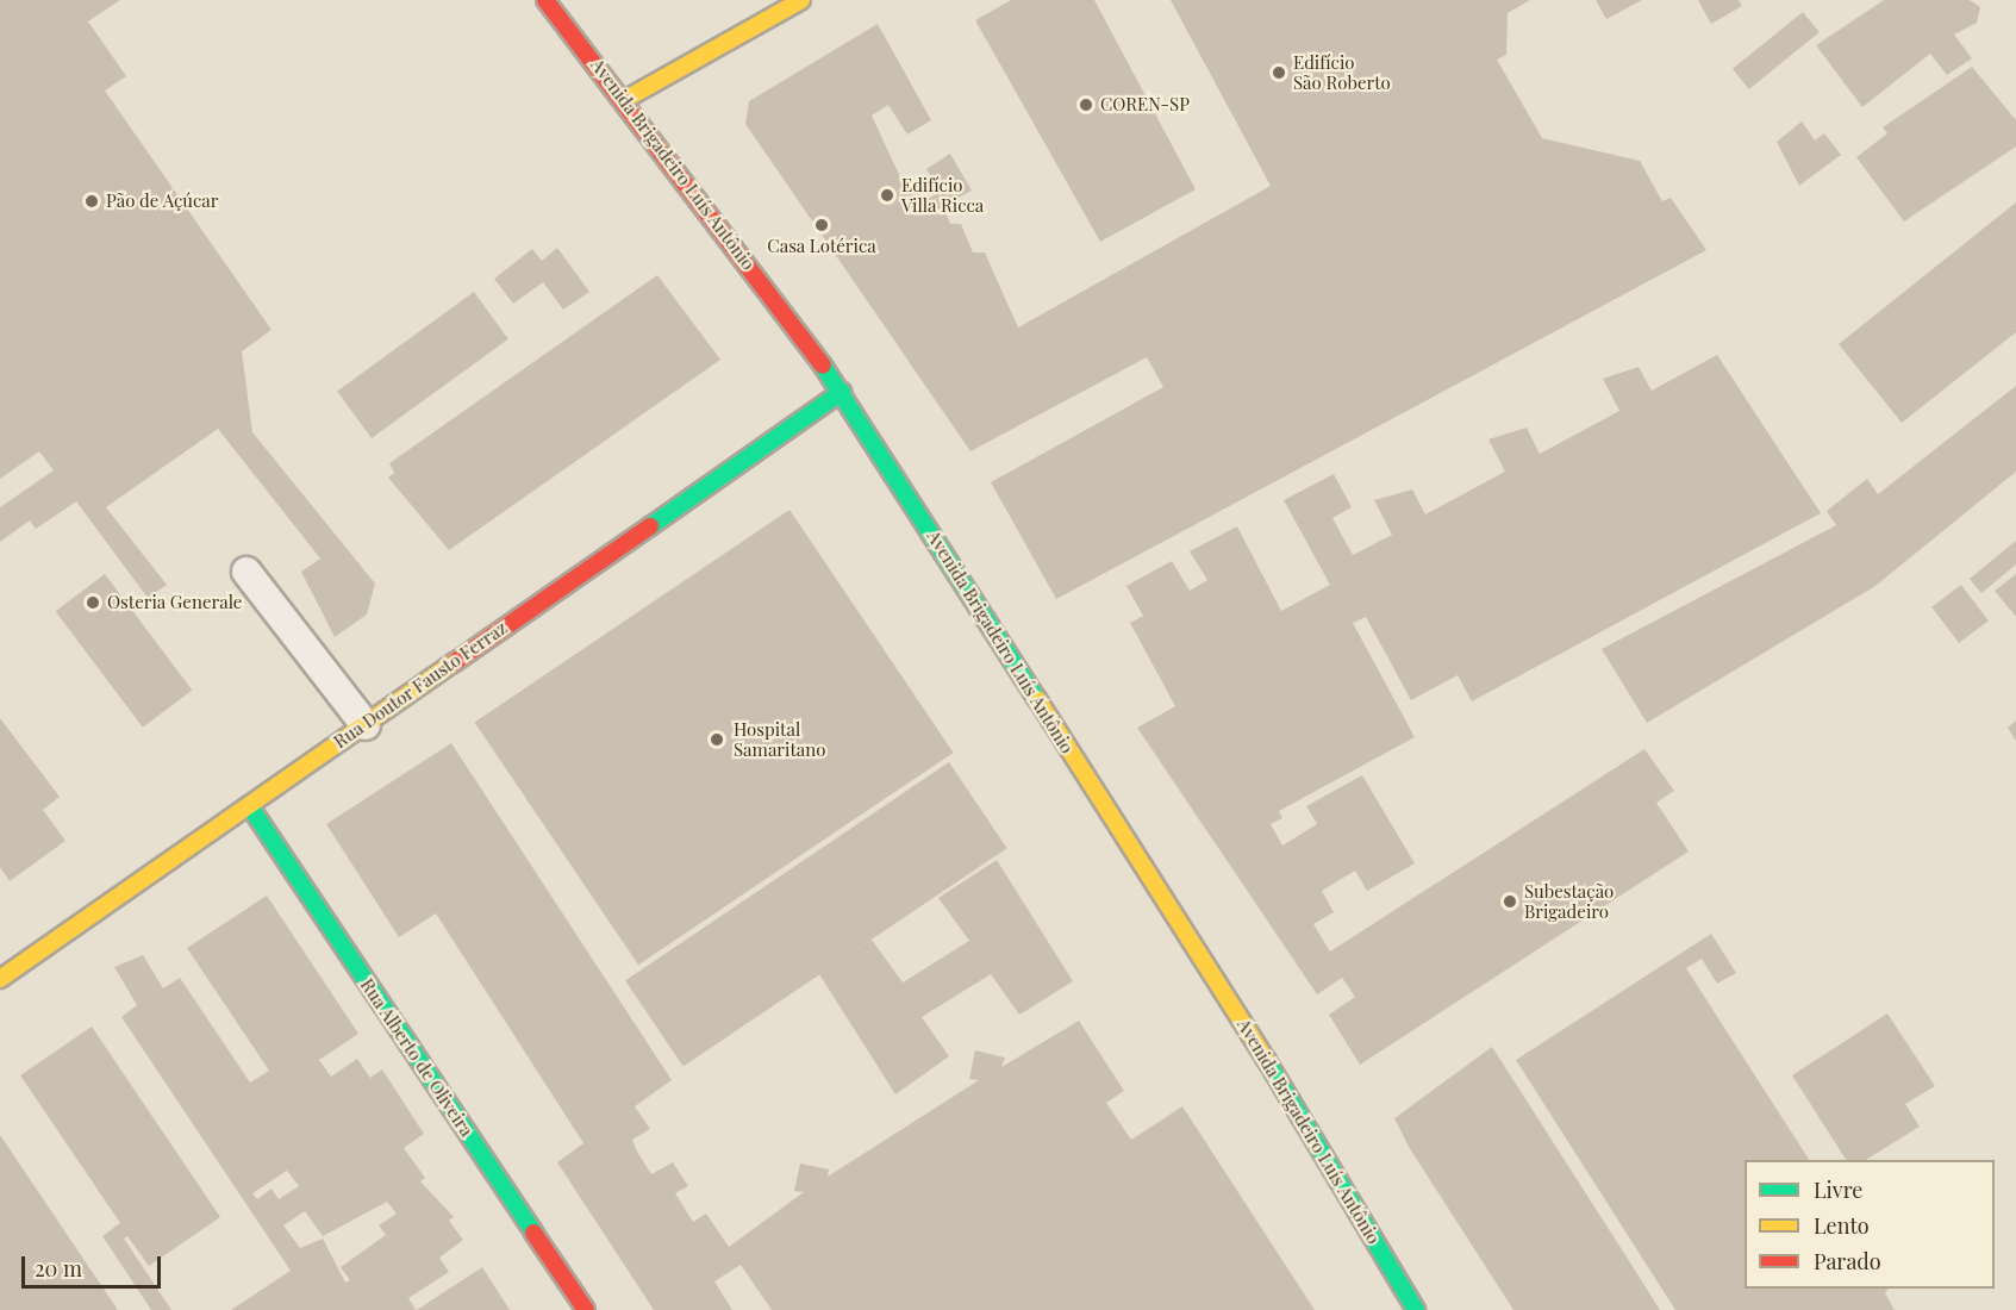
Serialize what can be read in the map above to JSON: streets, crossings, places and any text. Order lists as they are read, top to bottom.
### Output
{
  "streets": {
    "street": ["Avenida Brigadeiro Luís Antônio", "Rua Doutor Fausto Ferraz", "Rua Alberto de Oliveira"]
  },
  "crossings": [
    ["Avenida Brigadeiro Luís Antônio", "Rua Doutor Fausto Ferraz"],
    ["Rua Doutor Fausto Ferraz", "Rua Alberto de Oliveira"]
  ],
  "places": [
    "Edifício São Roberto",
    "COREN-SP",
    "Edifício Villa Ricca",
    "Pão de Açúcar",
    "Casa Lotérica",
    "Osteria Generale",
    "Hospital Samaritano",
    "Subestação Brigadeiro"
  ],
  "legend": ["Livre", "Lento", "Parado"],
  "scale_bar": "20 m"
}
